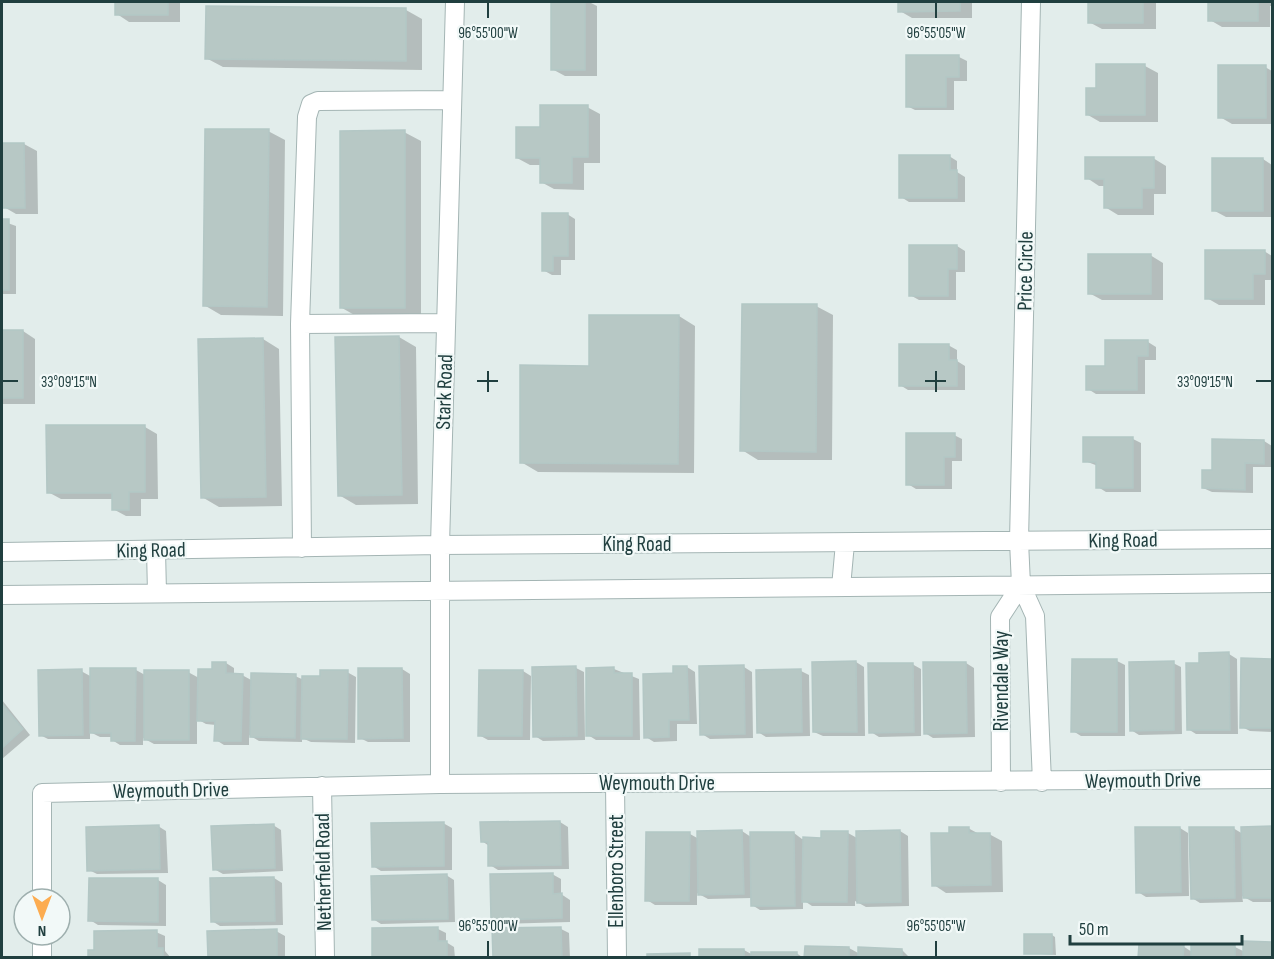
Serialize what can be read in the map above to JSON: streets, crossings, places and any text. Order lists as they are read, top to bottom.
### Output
{
  "streets": {
    "street": [
      "Price Circle",
      "Stark Road",
      "King Road",
      "Rivendale Way",
      "Weymouth Drive",
      "Ellenboro Street",
      "Netherfield Road"
    ]
  },
  "crossings": [
    ["Price Circle", "King Road"],
    ["Price Circle", "Rivendale Way"],
    ["Stark Road", "King Road"],
    ["Stark Road", "Weymouth Drive"],
    ["King Road", "Rivendale Way"],
    ["Rivendale Way", "Weymouth Drive"],
    ["Weymouth Drive", "Ellenboro Street"],
    ["Weymouth Drive", "Netherfield Road"]
  ],
  "scale_bar": "50 m",
  "north": "bottom",
  "coordinates": ["96°55'00\"W", "96°55'05\"W", "33°09'15\"N"]
}
